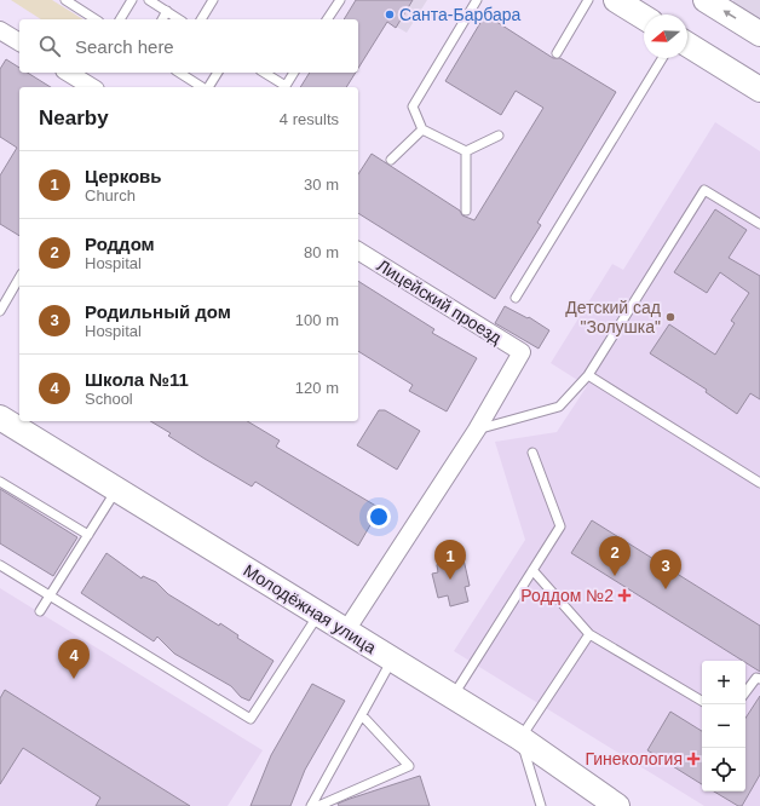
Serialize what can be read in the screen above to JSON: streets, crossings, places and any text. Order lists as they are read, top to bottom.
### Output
{
  "streets": {
    "street": ["Лицейский проезд", "Молодёжная улица"]
  },
  "places": {
    "other": ["Санта-Барбара", "Детский сад \"Золушка\""],
    "health": ["Роддом №2", "Гинекология"]
  },
  "north": "left",
  "page": {
    "search": "Search here",
    "heading": ["Nearby", "4 results"],
    "list": [
      {
        "mark": "1",
        "name": "Церковь",
        "note": "Church",
        "value": "30 m"
      },
      {
        "mark": "2",
        "name": "Роддом",
        "note": "Hospital",
        "value": "80 m"
      },
      {
        "mark": "3",
        "name": "Родильный дом",
        "note": "Hospital",
        "value": "100 m"
      },
      {
        "mark": "4",
        "name": "Школа №11",
        "note": "School",
        "value": "120 m"
      }
    ],
    "pins": [
      "2",
      "1",
      "3",
      "4"
    ],
    "map_buttons": ["+", "−"]
  }
}
